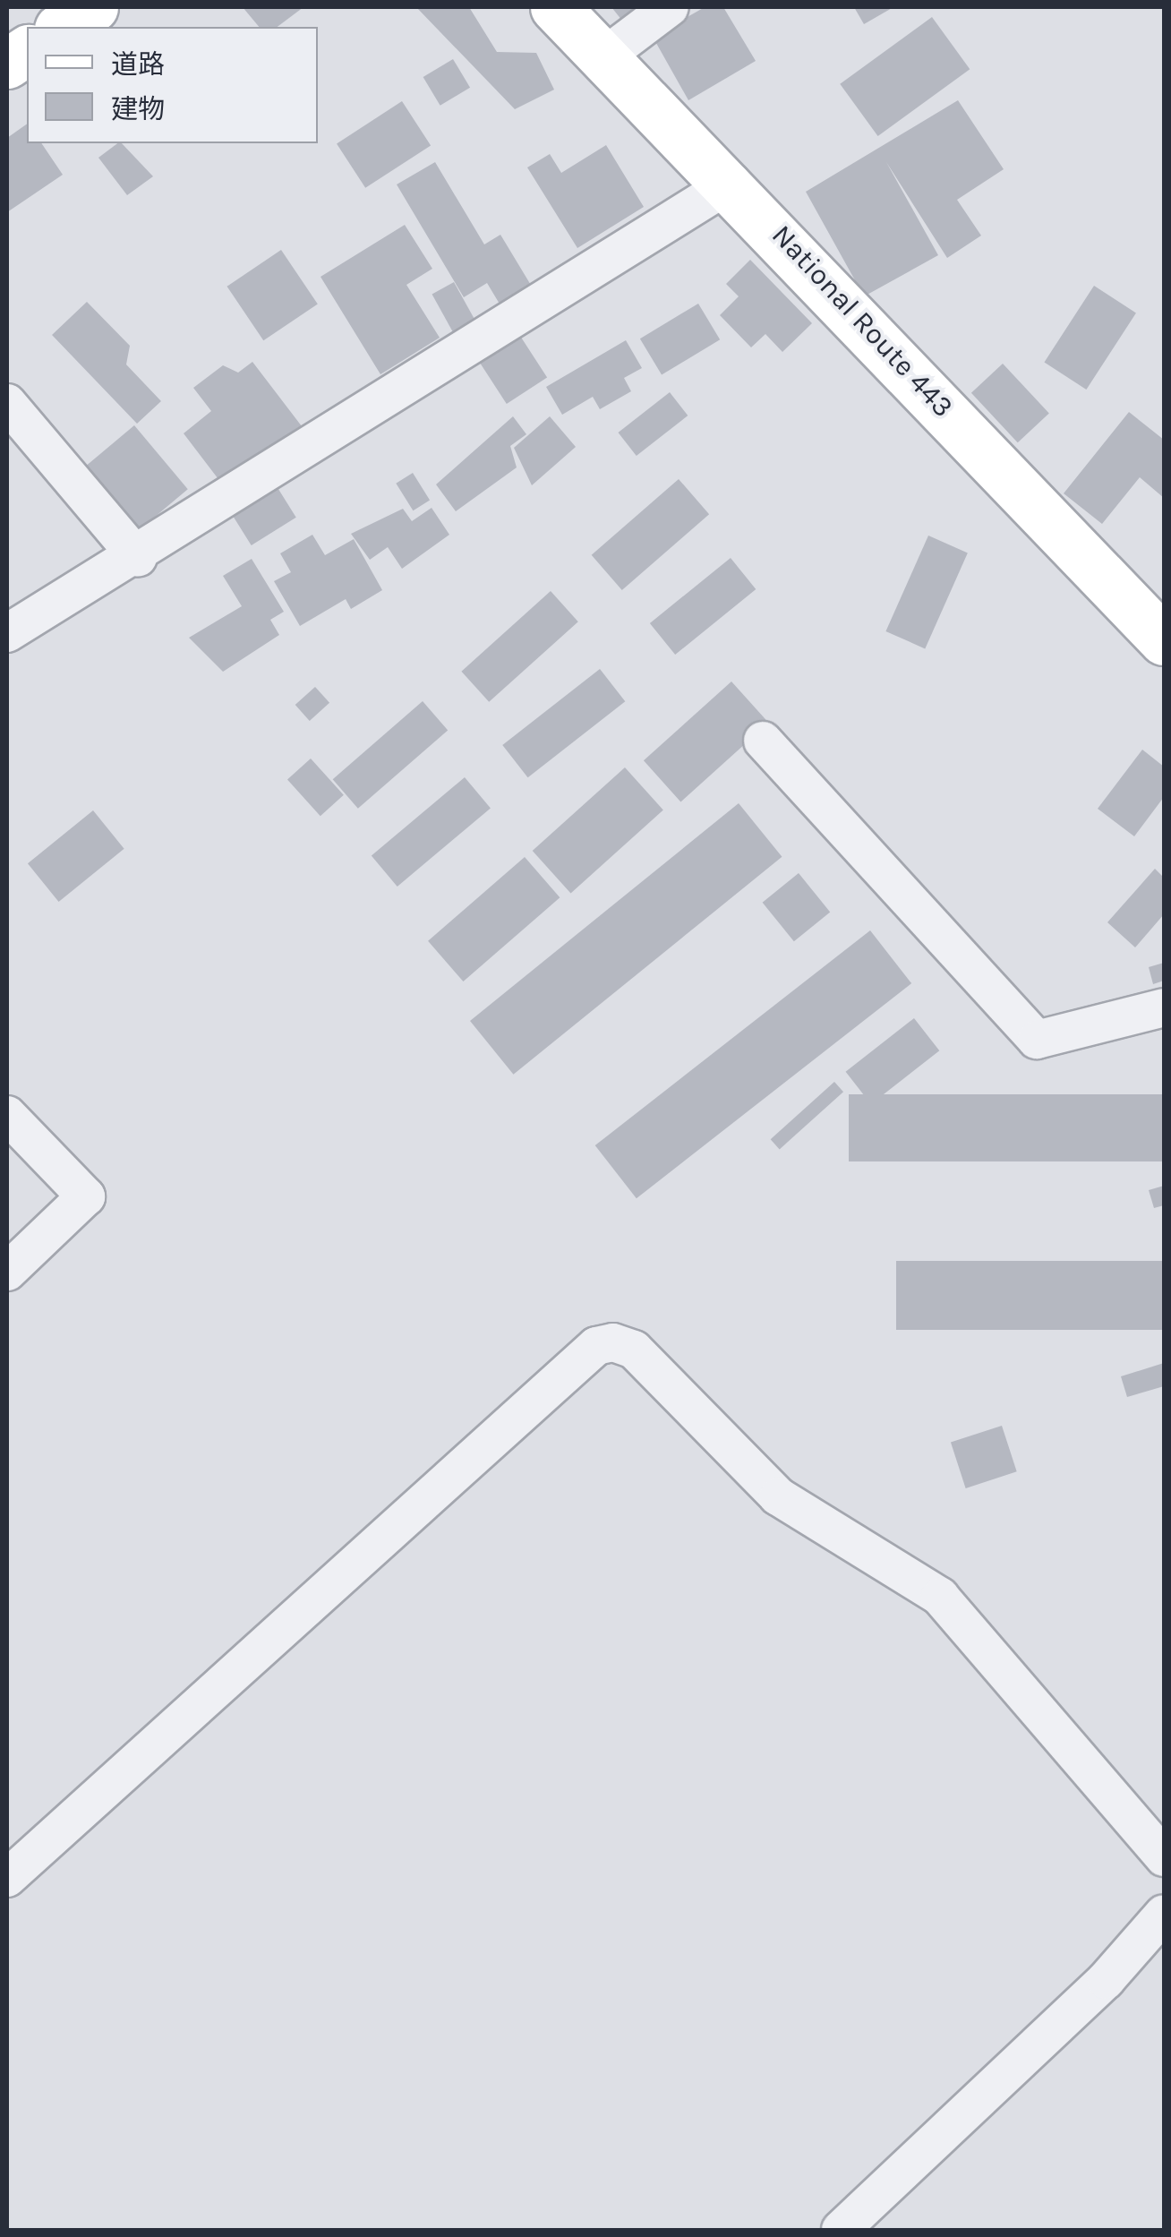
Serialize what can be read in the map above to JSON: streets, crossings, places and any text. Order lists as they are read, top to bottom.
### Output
{
  "streets": {
    "main road": ["National Route 443"]
  },
  "legend": ["道路", "建物"]
}
